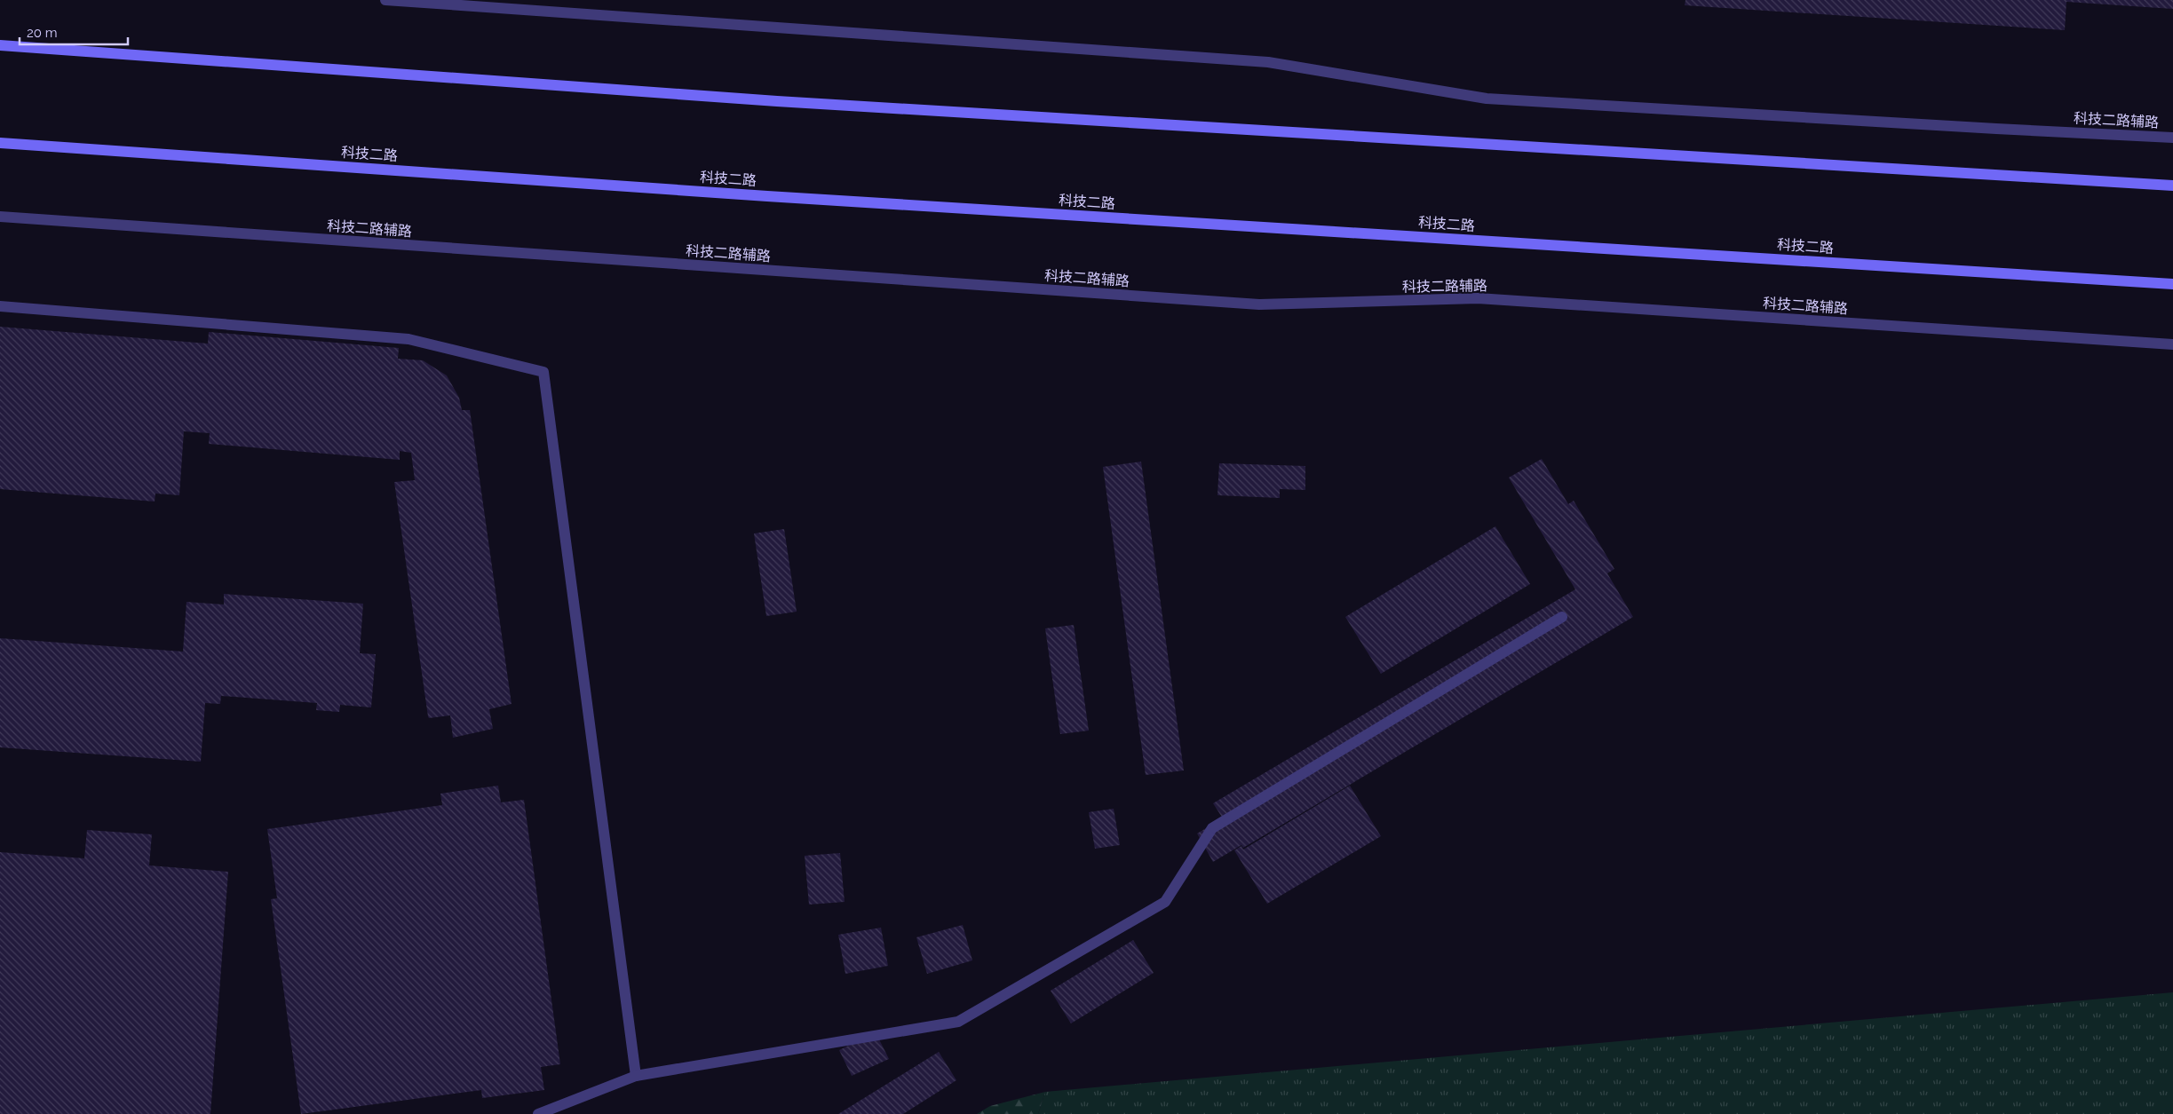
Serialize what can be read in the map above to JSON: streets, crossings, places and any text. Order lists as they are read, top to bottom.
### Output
{
  "streets": {
    "main road": ["科技二路"],
    "street": ["科技二路辅路"]
  },
  "scale_bar": "20 m"
}
